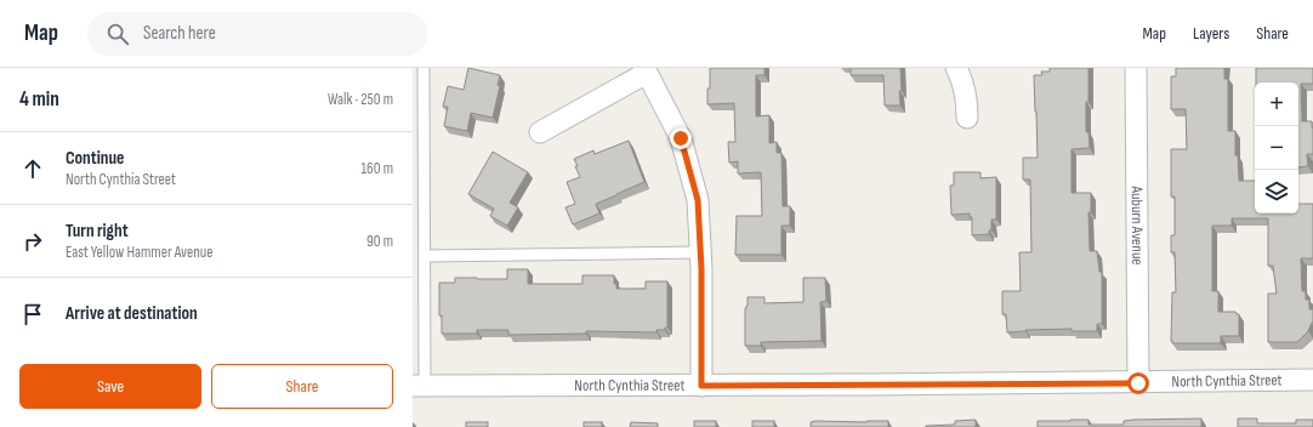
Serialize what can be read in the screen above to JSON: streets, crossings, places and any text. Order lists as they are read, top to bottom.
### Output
{
  "streets": {
    "street": ["Auburn Avenue", "North Cynthia Street"]
  },
  "crossings": [
    ["Auburn Avenue", "North Cynthia Street"]
  ],
  "page": {
    "header": "Map",
    "search": "Search here",
    "nav": ["Map", "Layers", "Share"],
    "heading": ["4 min", "Walk · 250 m"],
    "map_buttons": ["+", "−"],
    "list": [
      ["Continue", "North Cynthia Street", "160 m"],
      ["Turn right", "East Yellow Hammer Avenue", "90 m"],
      "Arrive at destination"
    ],
    "buttons": ["Save", "Share"]
  }
}
